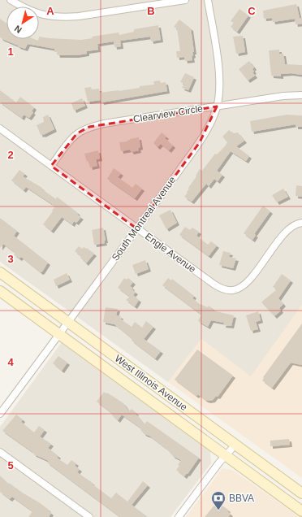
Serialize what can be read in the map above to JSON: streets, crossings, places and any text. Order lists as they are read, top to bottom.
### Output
{
  "streets": {
    "main road": ["West Illinois Avenue"],
    "street": ["Clearview Circle", "South Montreal Avenue", "Engle Avenue"]
  },
  "crossings": [
    ["Clearview Circle", "South Montreal Avenue"],
    ["Clearview Circle", "Engle Avenue"],
    ["South Montreal Avenue", "Engle Avenue"],
    ["South Montreal Avenue", "West Illinois Avenue"]
  ],
  "places": {
    "bank": ["BBVA"]
  },
  "north": "bottom left",
  "grid": {
    "columns": ["A", "B", "C"],
    "rows": [
      "1",
      "2",
      "3",
      "4",
      "5"
    ]
  }
}
